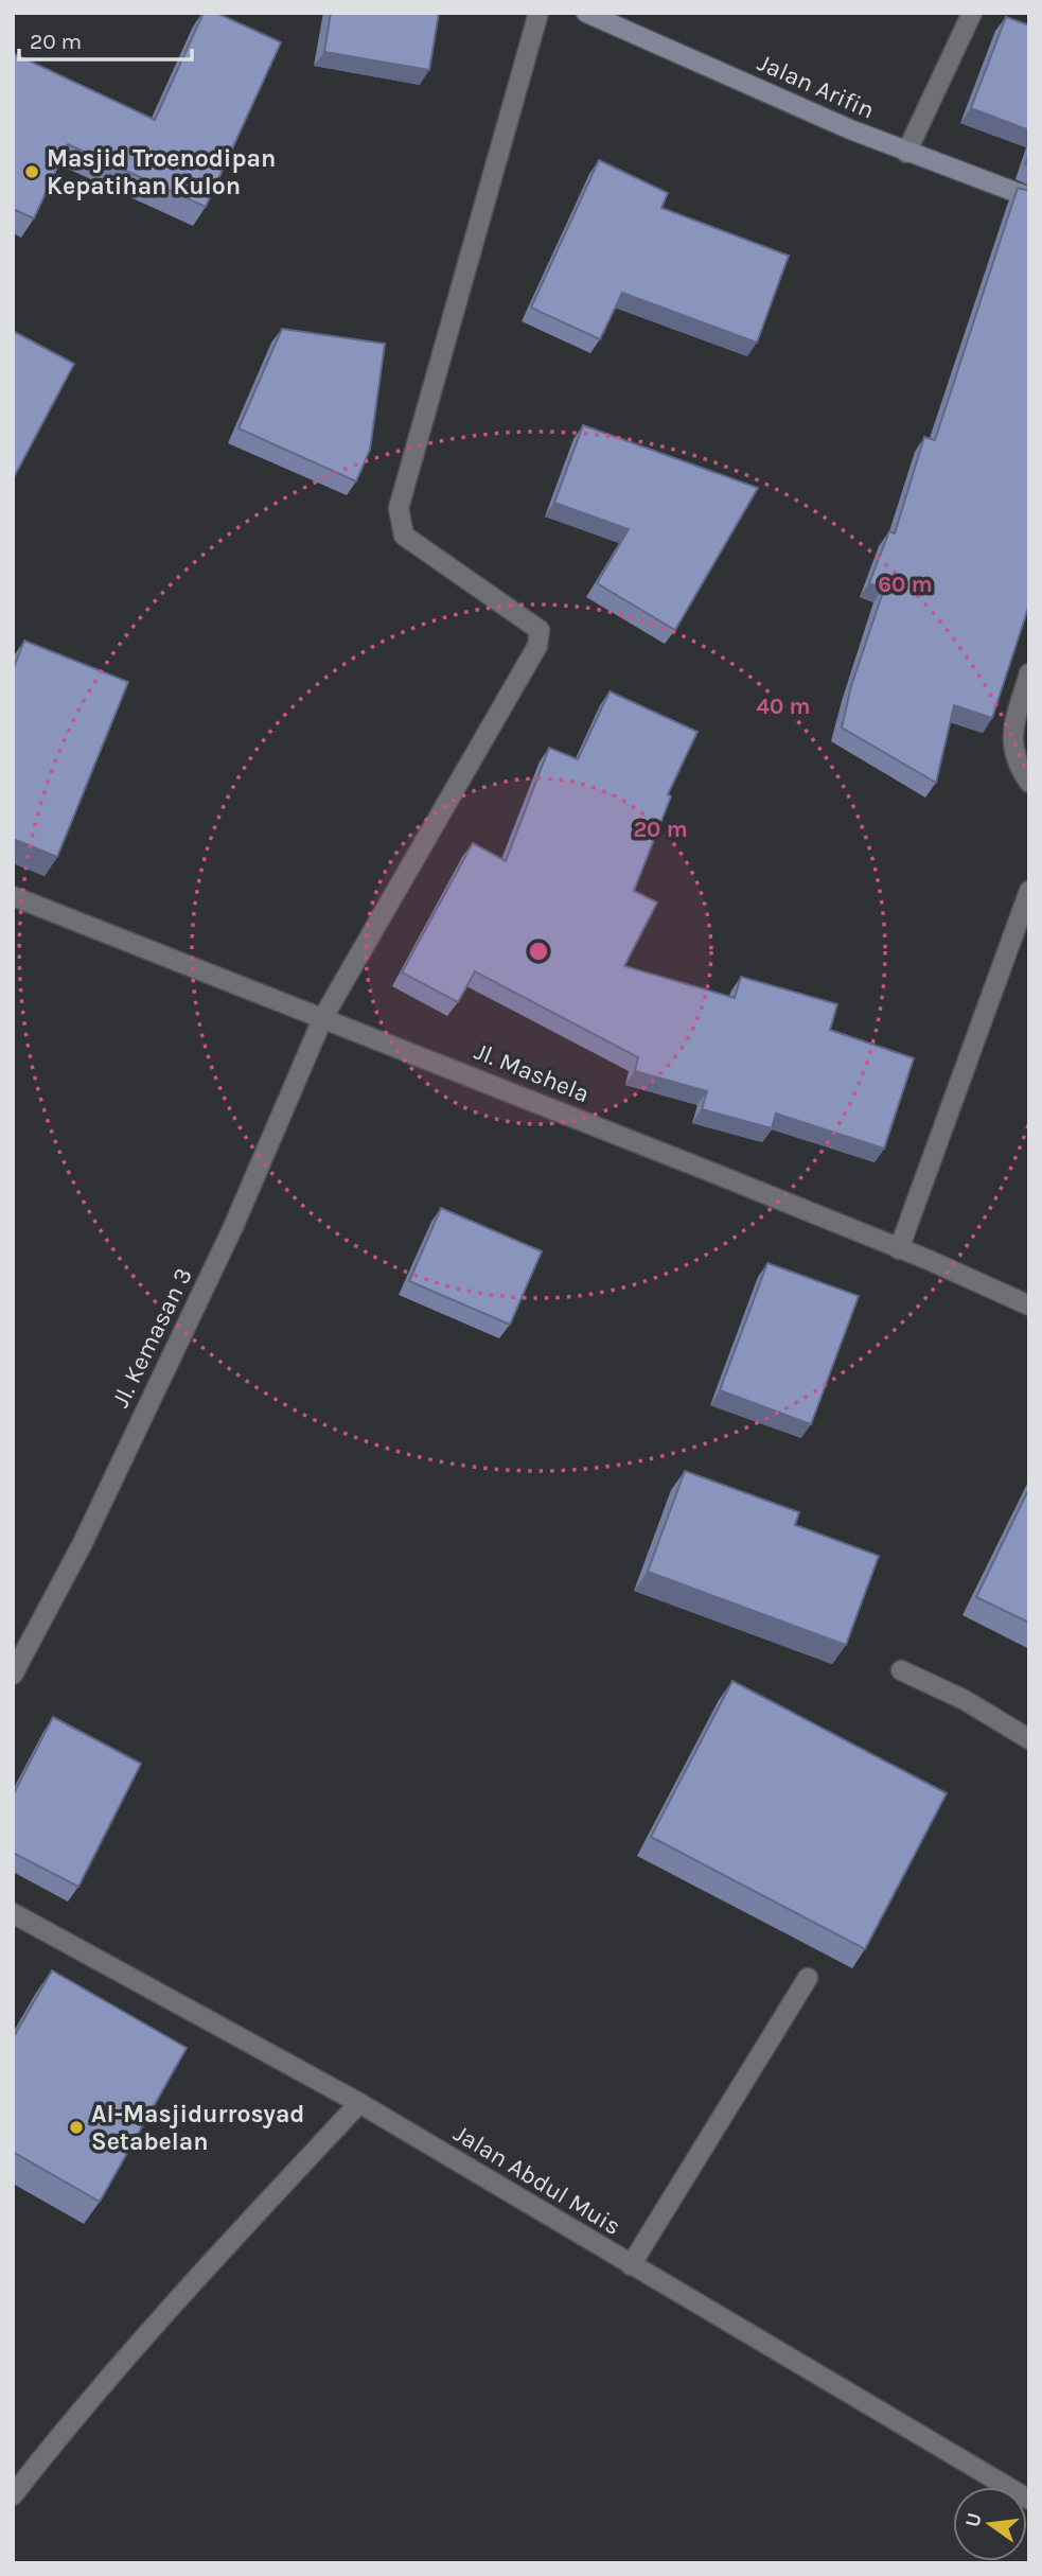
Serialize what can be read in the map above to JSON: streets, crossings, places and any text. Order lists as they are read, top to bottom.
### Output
{
  "streets": {
    "main road": ["Jalan Arifin"],
    "street": ["Jl. Mashela", "Jl. Kemasan 3", "Jalan Abdul Muis"]
  },
  "crossings": [
    ["Jl. Mashela", "Jl. Kemasan 3"]
  ],
  "places": ["Masjid Troenodipan Kepatihan Kulon", "Al-Masjidurrosyad Setabelan"],
  "scale_bar": "20 m",
  "north": "left",
  "rings": ["60 m", "40 m", "20 m"]
}
